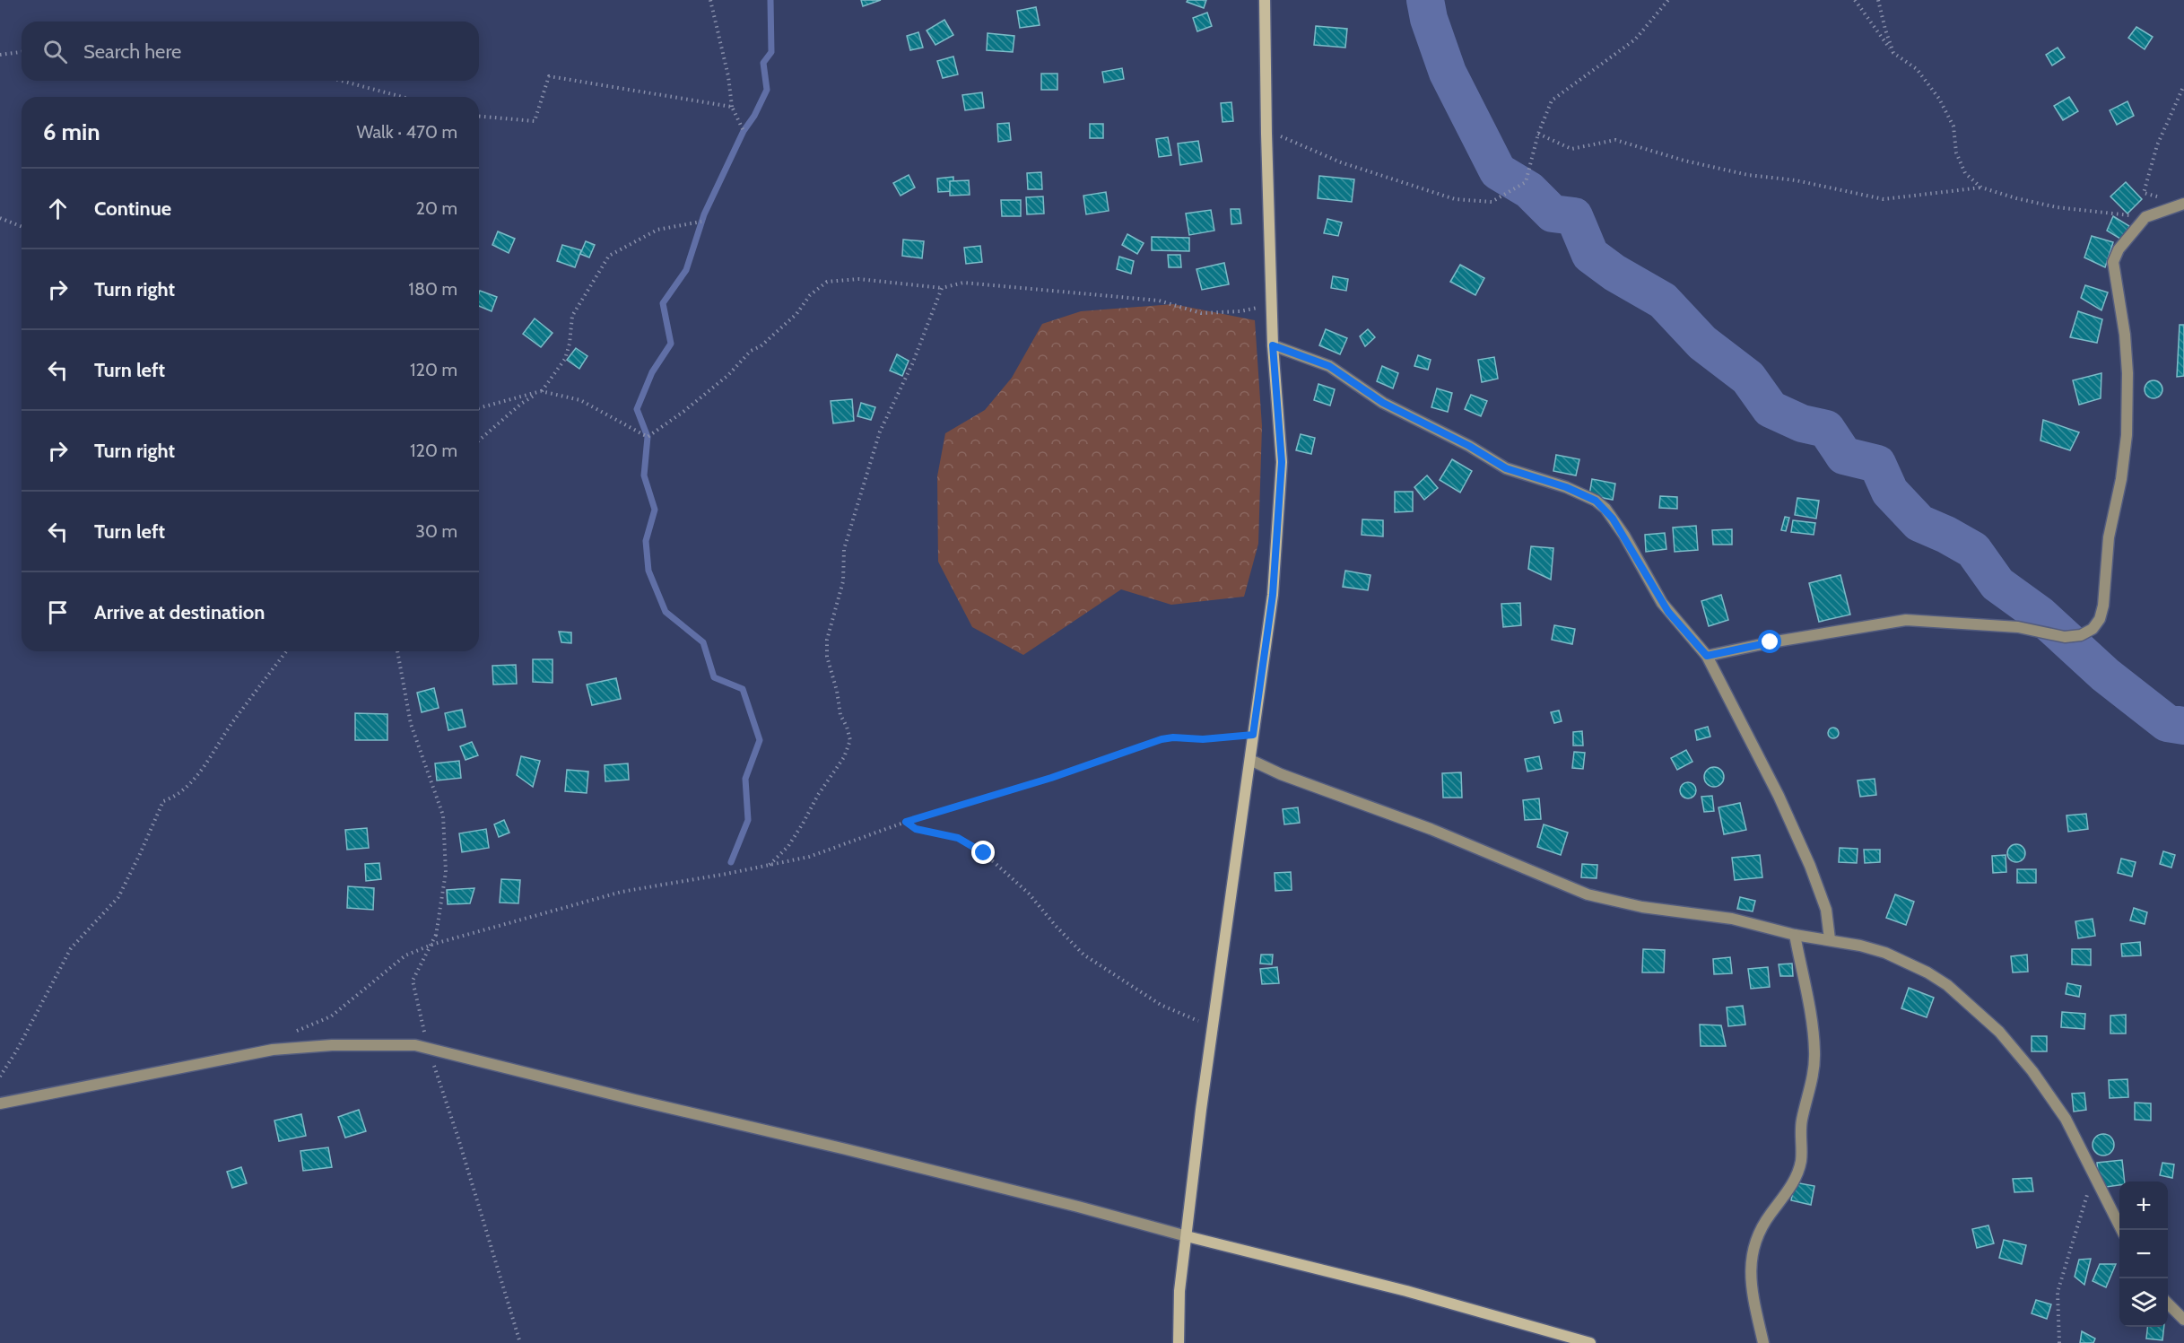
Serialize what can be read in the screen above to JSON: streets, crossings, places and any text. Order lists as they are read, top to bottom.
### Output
{
  "page": {
    "search": "Search here",
    "heading": ["6 min", "Walk · 470 m"],
    "list": [
      ["Continue", "20 m"],
      ["Turn right", "180 m"],
      ["Turn left", "120 m"],
      ["Turn right", "120 m"],
      ["Turn left", "30 m"],
      "Arrive at destination"
    ],
    "map_buttons": ["+", "−"]
  }
}
